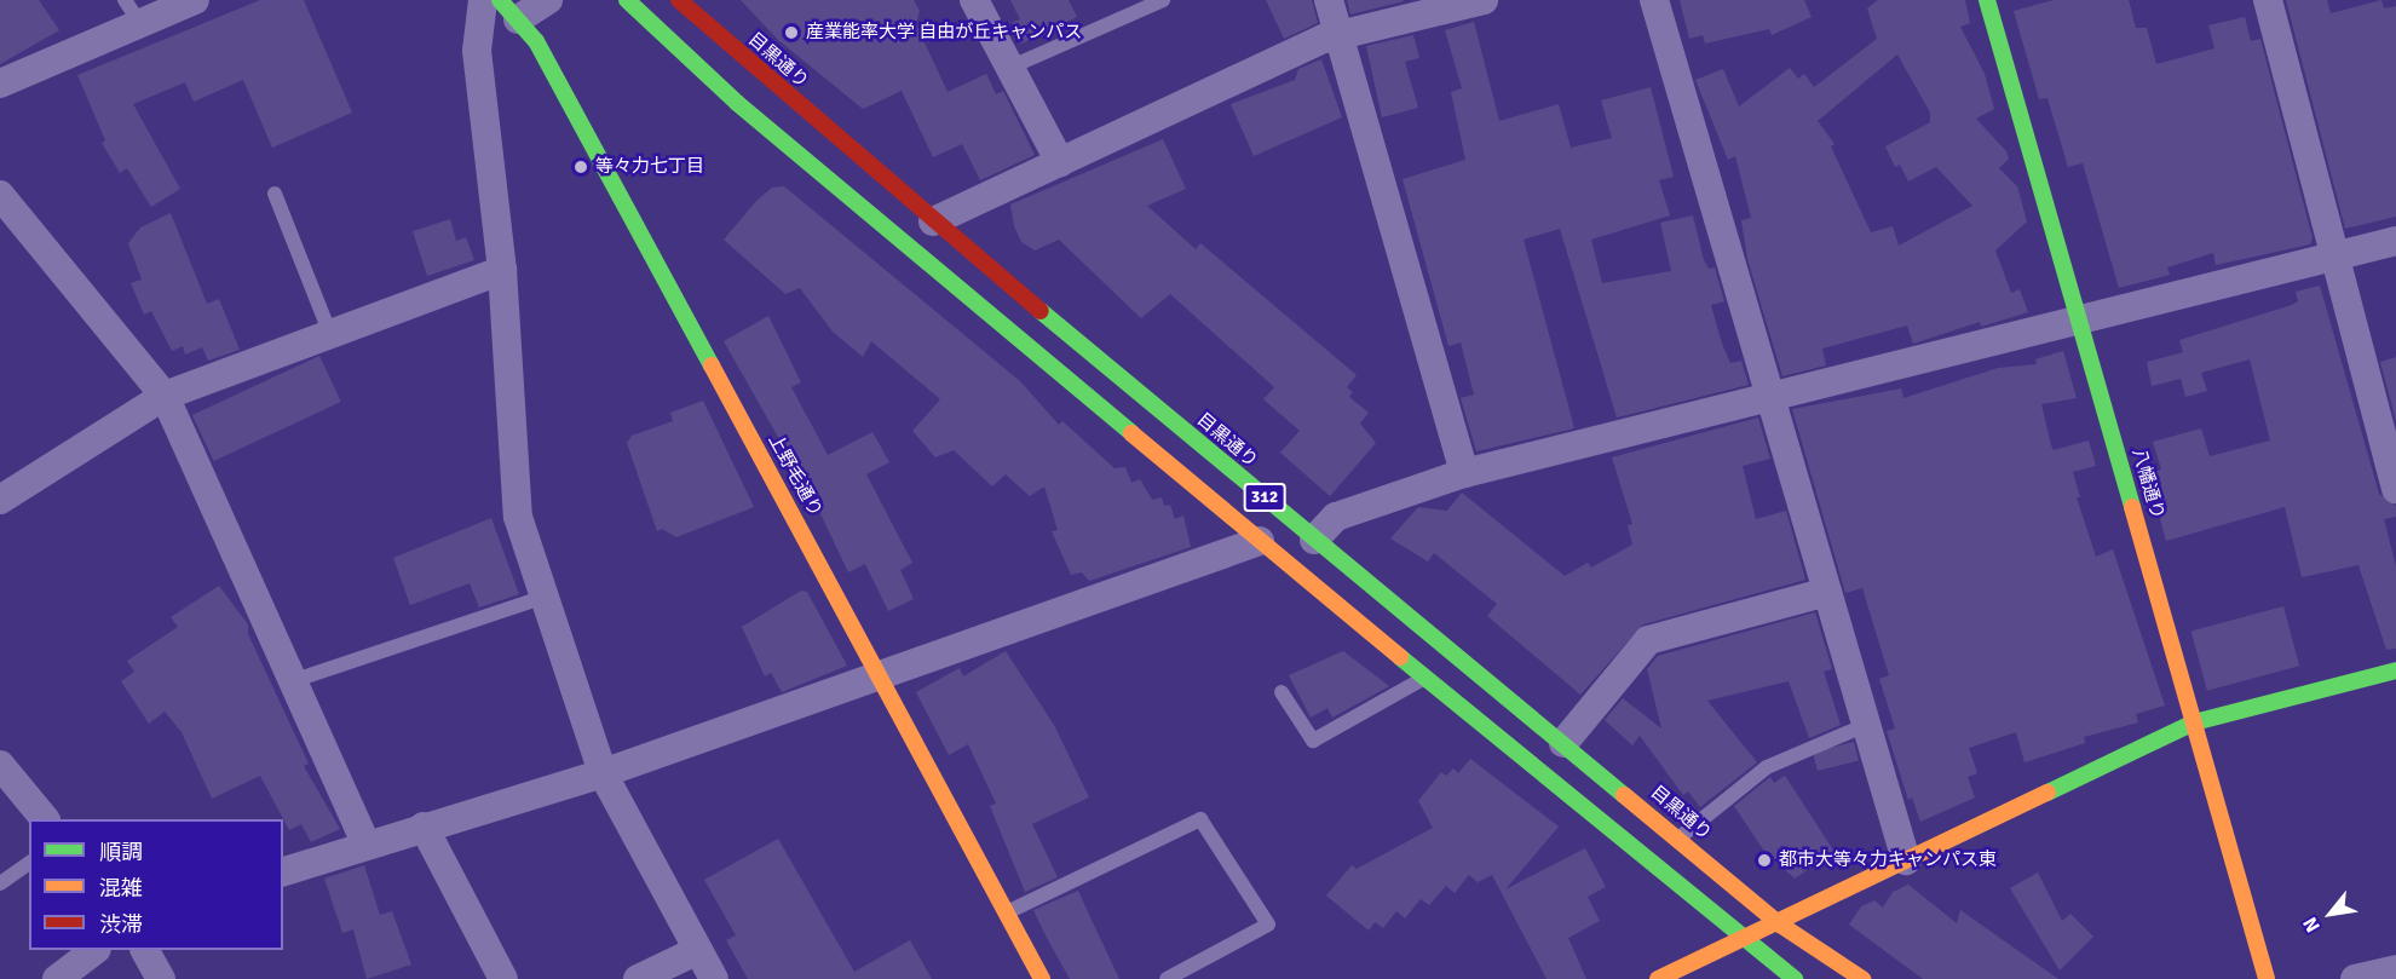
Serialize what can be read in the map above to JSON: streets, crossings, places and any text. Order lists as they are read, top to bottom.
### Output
{
  "streets": {
    "main road": [
      "目黒通り",
      "上野毛通り",
      "八幡通り",
      "312"
    ]
  },
  "places": ["産業能率大学 自由が丘キャンパス", "等々力七丁目", "都市大等々力キャンパス東"],
  "legend": ["順調", "混雑", "渋滞"],
  "north": "bottom left"
}
